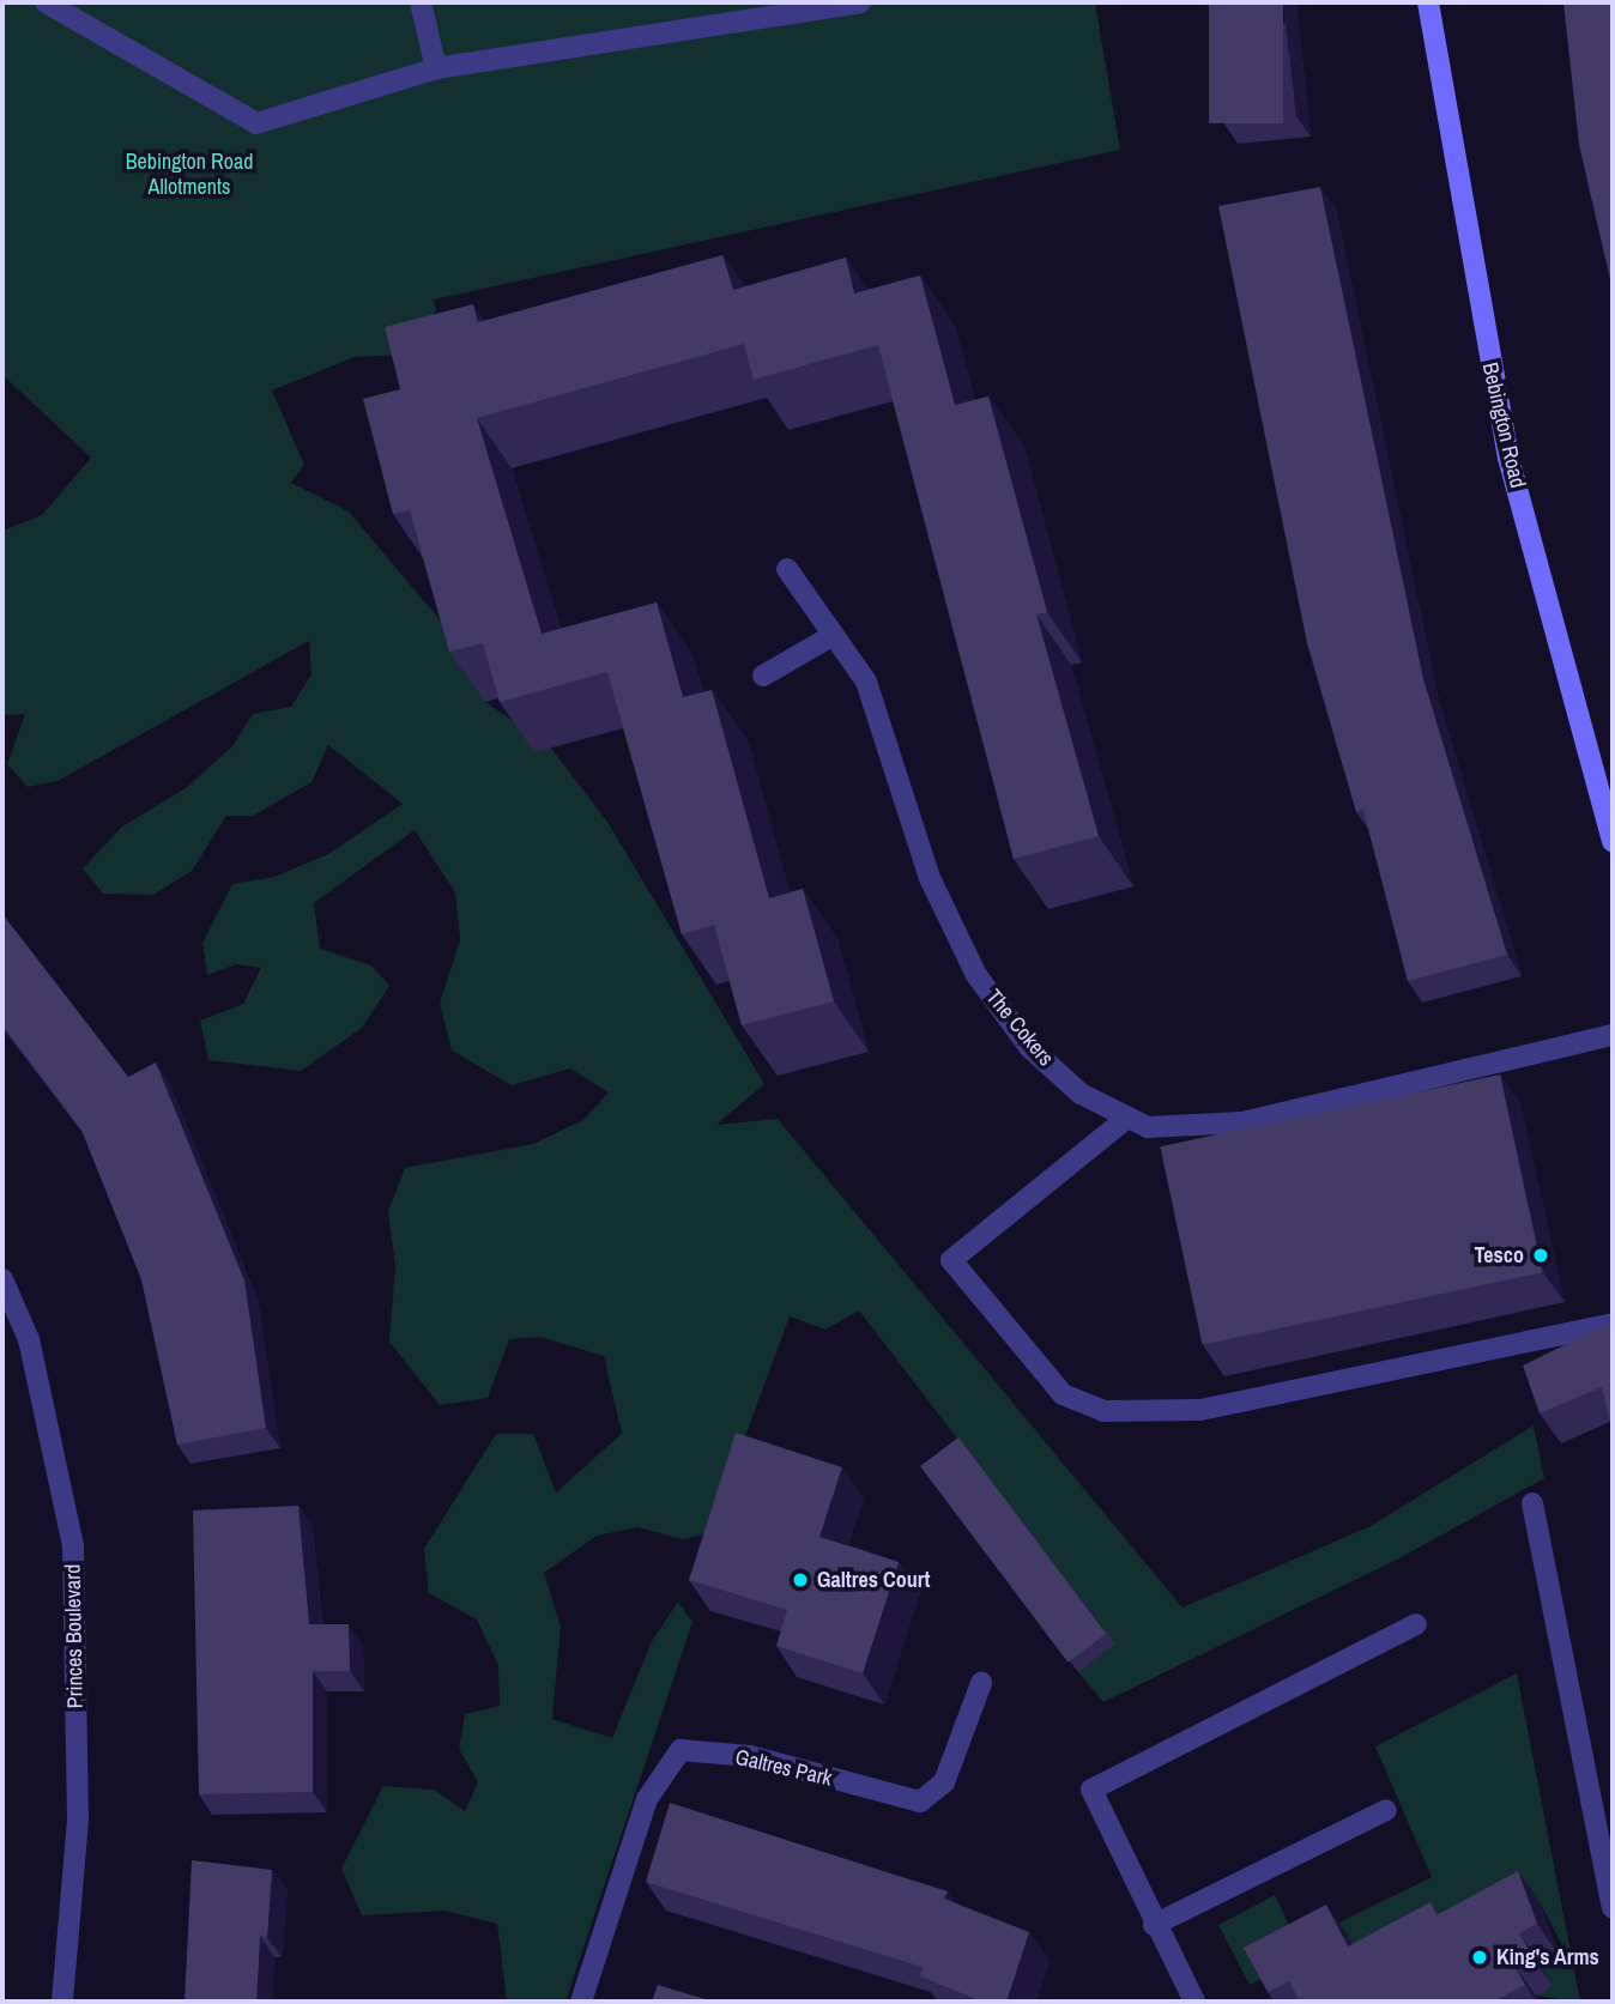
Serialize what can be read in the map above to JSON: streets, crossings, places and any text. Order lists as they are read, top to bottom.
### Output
{
  "streets": {
    "main road": ["Bebington Road"],
    "street": ["The Cokers", "Princes Boulevard", "Galtres Park"]
  },
  "parks": ["Bebington Road Allotments"],
  "places": ["Tesco", "Galtres Court", "King's Arms"]
}
